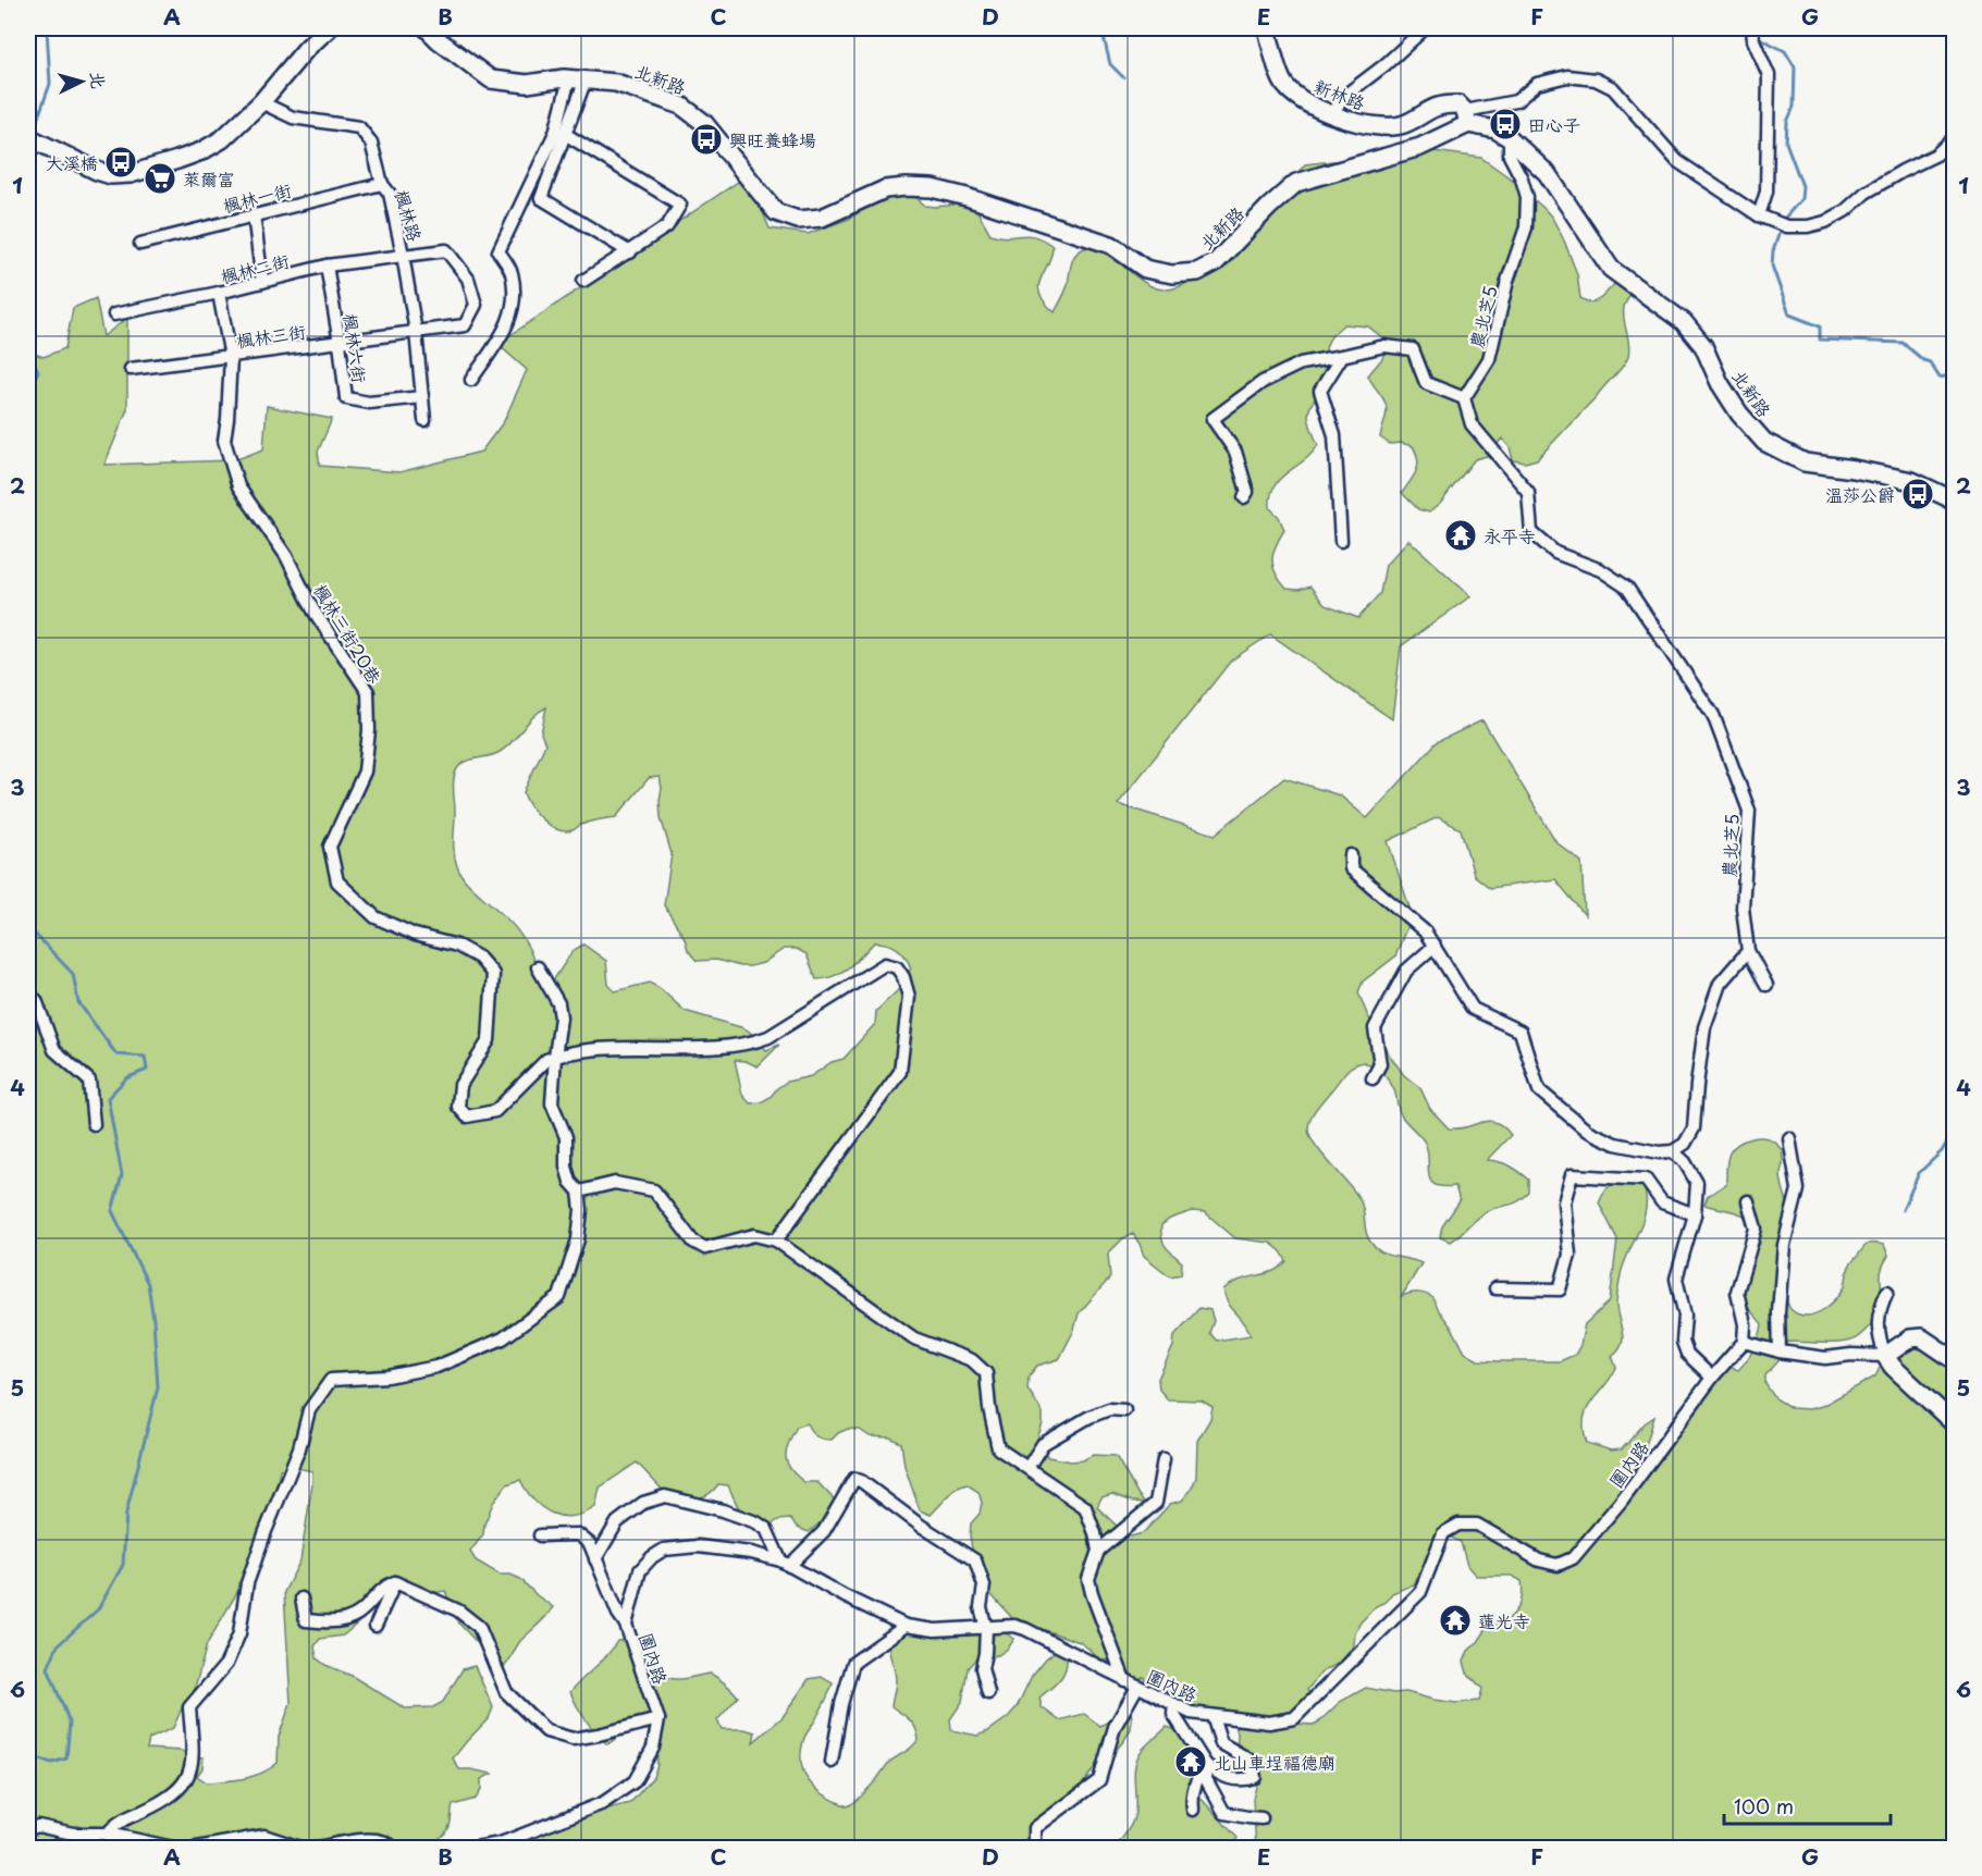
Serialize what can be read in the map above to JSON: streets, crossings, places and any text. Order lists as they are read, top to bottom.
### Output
{
  "streets": {
    "main road": ["北新路", "新林路"],
    "street": [
      "楓林一街",
      "楓林路",
      "楓林二街",
      "農北芝5",
      "楓林三街",
      "楓林六街",
      "楓林三街20巷",
      "圍內路"
    ]
  },
  "crossings": [
    ["北新路", "新林路"],
    ["北新路", "農北芝5"],
    ["楓林一街", "楓林路"],
    ["楓林路", "楓林二街"],
    ["楓林路", "楓林三街"],
    ["楓林路", "楓林六街"],
    ["楓林二街", "楓林三街"],
    ["楓林二街", "楓林六街"],
    ["楓林三街", "楓林六街"],
    ["楓林三街", "楓林三街20巷"]
  ],
  "places": {
    "bus stop": [
      "田心子",
      "興旺養蜂場",
      "大溪橋",
      "溫莎公爵"
    ],
    "supermarket": ["萊爾富"],
    "temple": ["永平寺", "蓮光寺", "北山車埕福德廟"]
  },
  "scale_bar": "100 m",
  "north": "right",
  "grid": {
    "columns": [
      "A",
      "B",
      "C",
      "D",
      "E",
      "F",
      "G"
    ],
    "rows": [
      "1",
      "2",
      "3",
      "4",
      "5",
      "6"
    ]
  }
}
